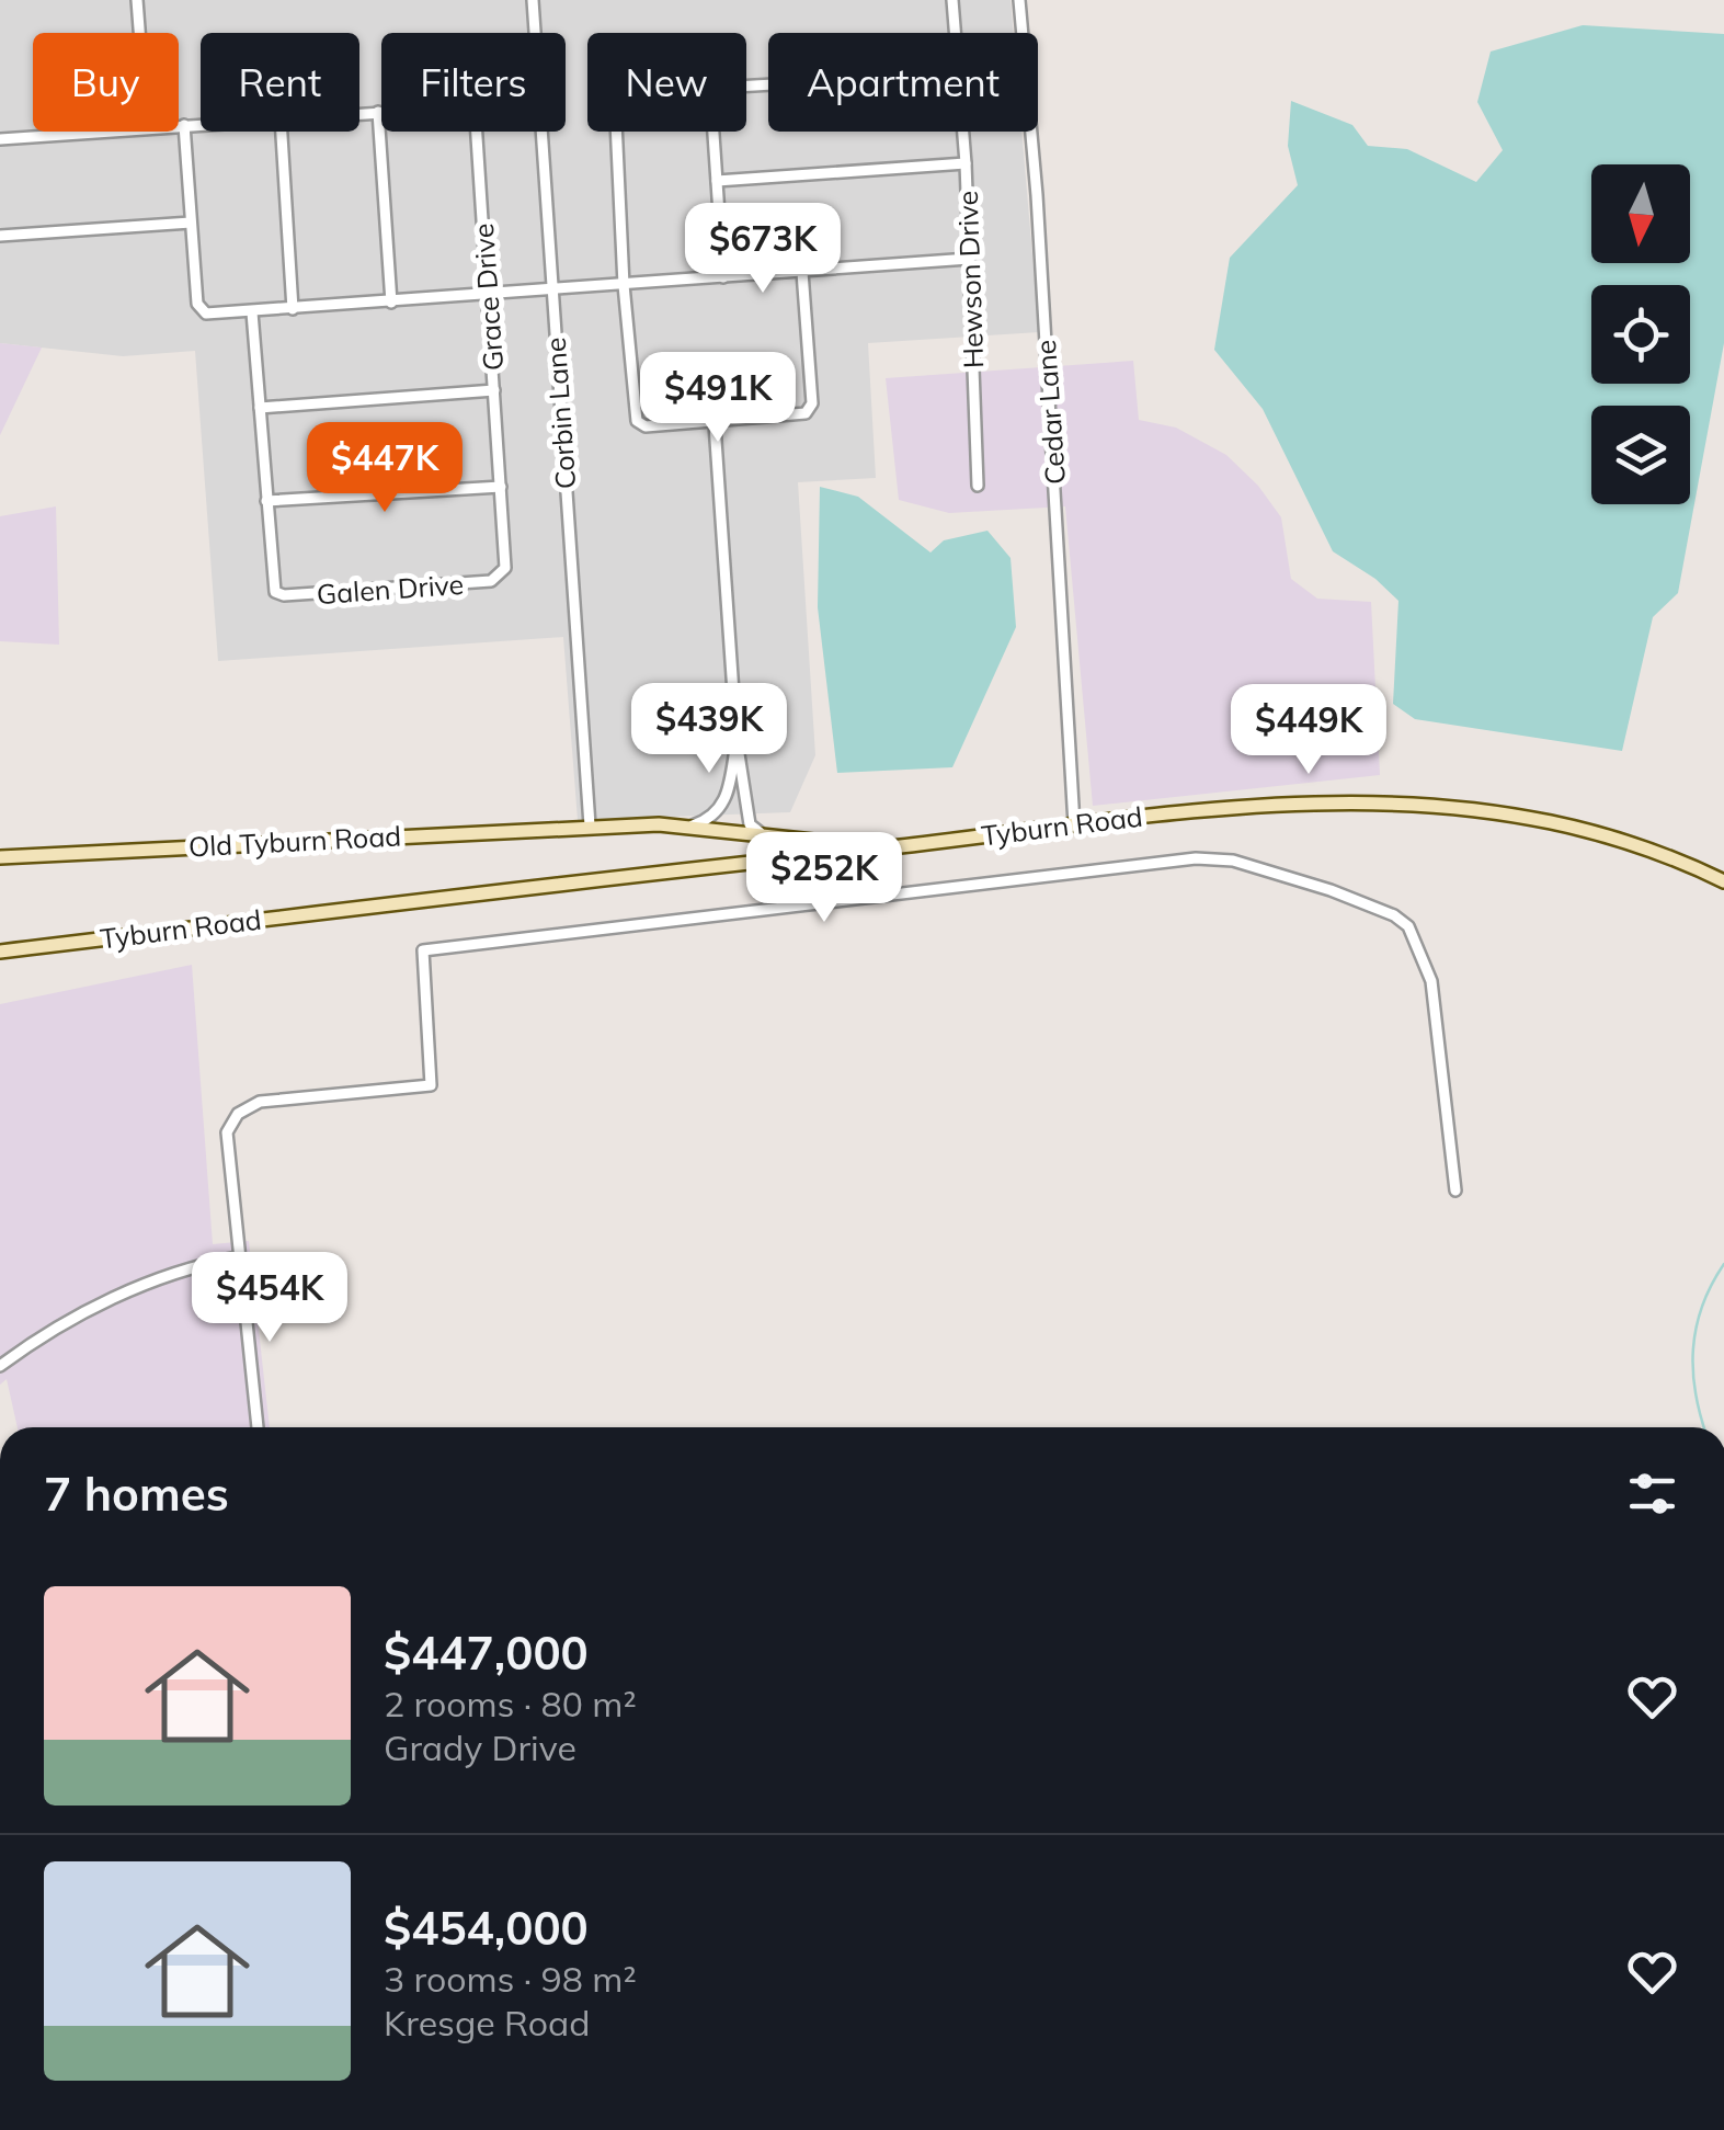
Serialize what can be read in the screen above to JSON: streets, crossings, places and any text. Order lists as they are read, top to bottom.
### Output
{
  "streets": {
    "main road": ["Tyburn Road", "Old Tyburn Road"],
    "street": [
      "Hewson Drive",
      "Grace Drive",
      "Cedar Lane",
      "Corbin Lane",
      "Galen Drive"
    ]
  },
  "crossings": [
    ["Grace Drive", "Galen Drive"],
    ["Cedar Lane", "Tyburn Road"],
    ["Corbin Lane", "Old Tyburn Road"],
    ["Tyburn Road", "Old Tyburn Road"]
  ],
  "north": "bottom",
  "page": {
    "chip": [
      "Buy",
      "Rent",
      "Filters",
      "New",
      "Apartment"
    ],
    "price": [
      "$673K",
      "$491K",
      "$447K",
      "$439K",
      "$449K",
      "$252K",
      "$454K"
    ],
    "heading": "7 homes",
    "list": [
      {
        "name": "$447,000",
        "note": "2 rooms · 80 m² · Grady Drive"
      },
      {
        "name": "$454,000",
        "note": "3 rooms · 98 m² · Kresge Road"
      }
    ]
  }
}
